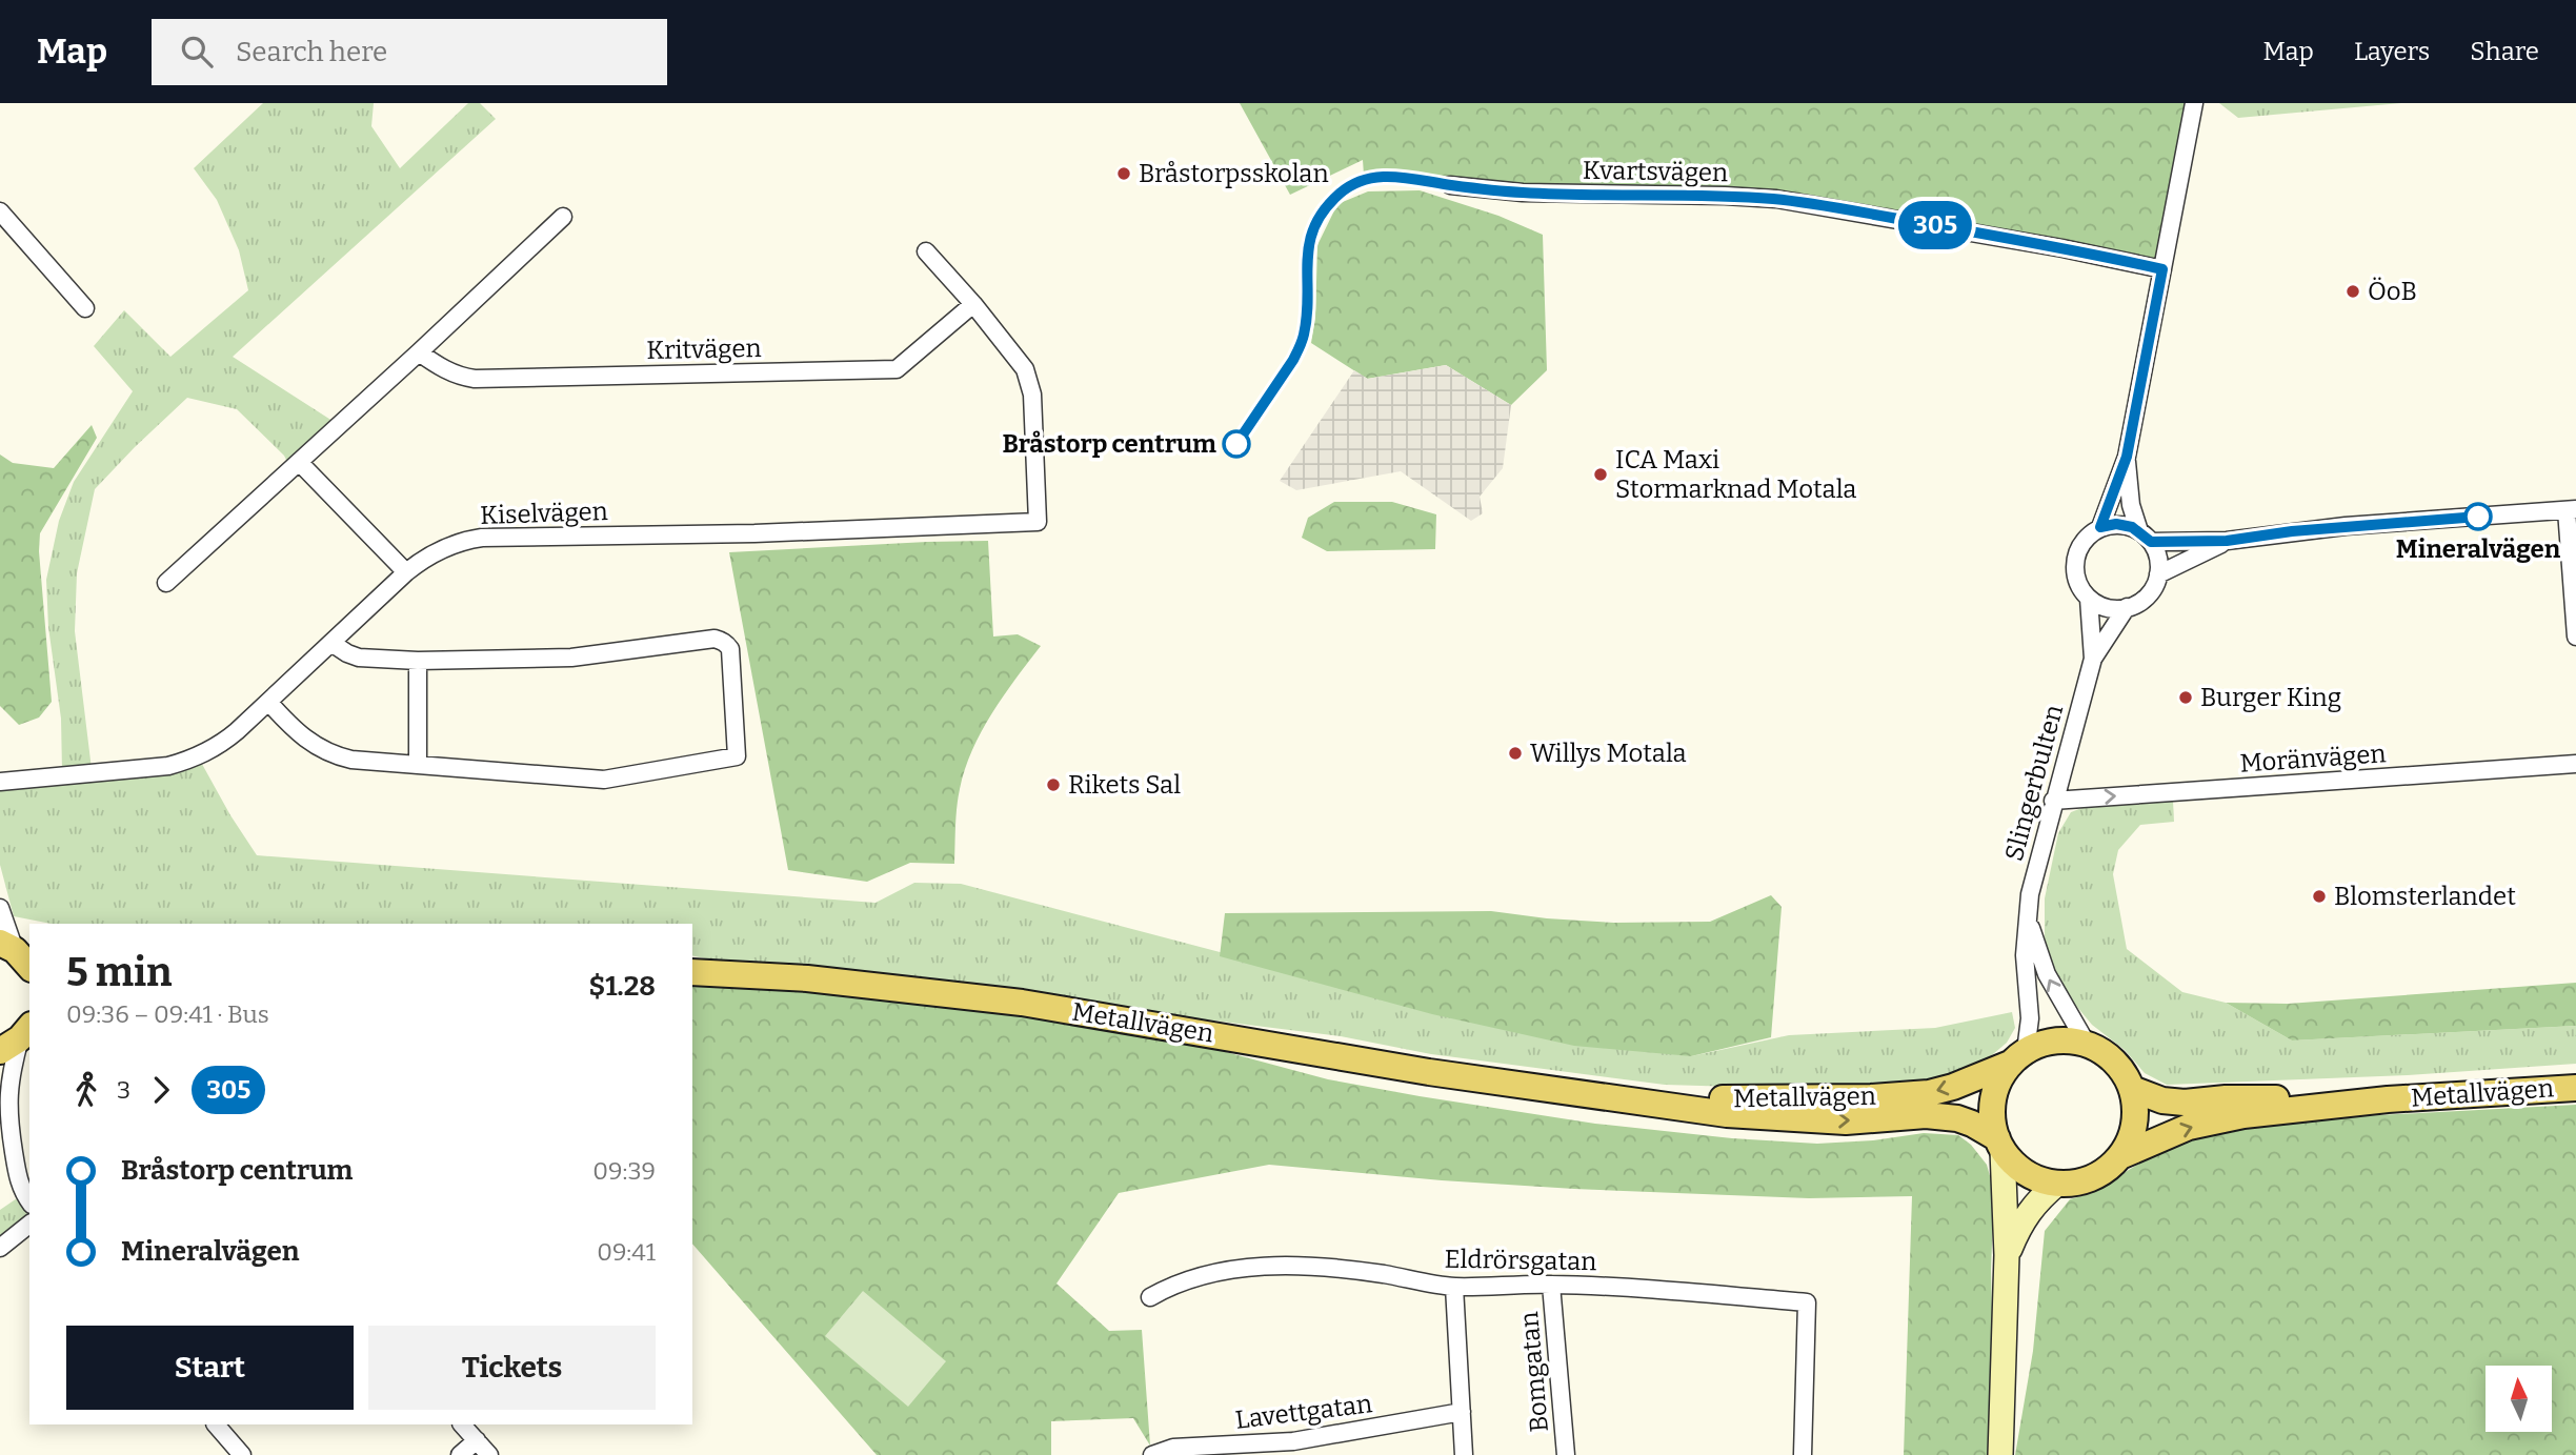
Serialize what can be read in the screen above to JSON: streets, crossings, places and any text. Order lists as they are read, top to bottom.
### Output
{
  "streets": {
    "main road": ["Metallvägen"],
    "street": [
      "Kvartsvägen",
      "Kritvägen",
      "Kiselvägen",
      "Moränvägen",
      "Slingerbulten",
      "Eldrörsgatan",
      "Bomgatan",
      "Lavettgatan"
    ]
  },
  "crossings": [
    ["Kritvägen", "Kiselvägen"],
    ["Moränvägen", "Slingerbulten"],
    ["Slingerbulten", "Metallvägen"],
    ["Eldrörsgatan", "Bomgatan"]
  ],
  "one_way": ["Moränvägen"],
  "places": [
    "Bråstorpsskolan",
    "ÖoB",
    "Bråstorp centrum",
    "ICA Maxi Stormarknad Motala",
    "Mineralvägen",
    "Burger King",
    "Willys Motala",
    "Rikets Sal",
    "Blomsterlandet"
  ],
  "lines": ["bus line 305"],
  "north": "top",
  "page": {
    "header": "Map",
    "search": "Search here",
    "nav": ["Map", "Layers", "Share"],
    "on_map": "305",
    "heading": ["5 min", "09:36 – 09:41 · Bus", "$1.28"],
    "legs": ["3", "305"],
    "list": [
      {
        "name": "Bråstorp centrum",
        "value": "09:39"
      },
      {
        "name": "Mineralvägen",
        "value": "09:41"
      }
    ],
    "buttons": ["Start", "Tickets"]
  }
}
